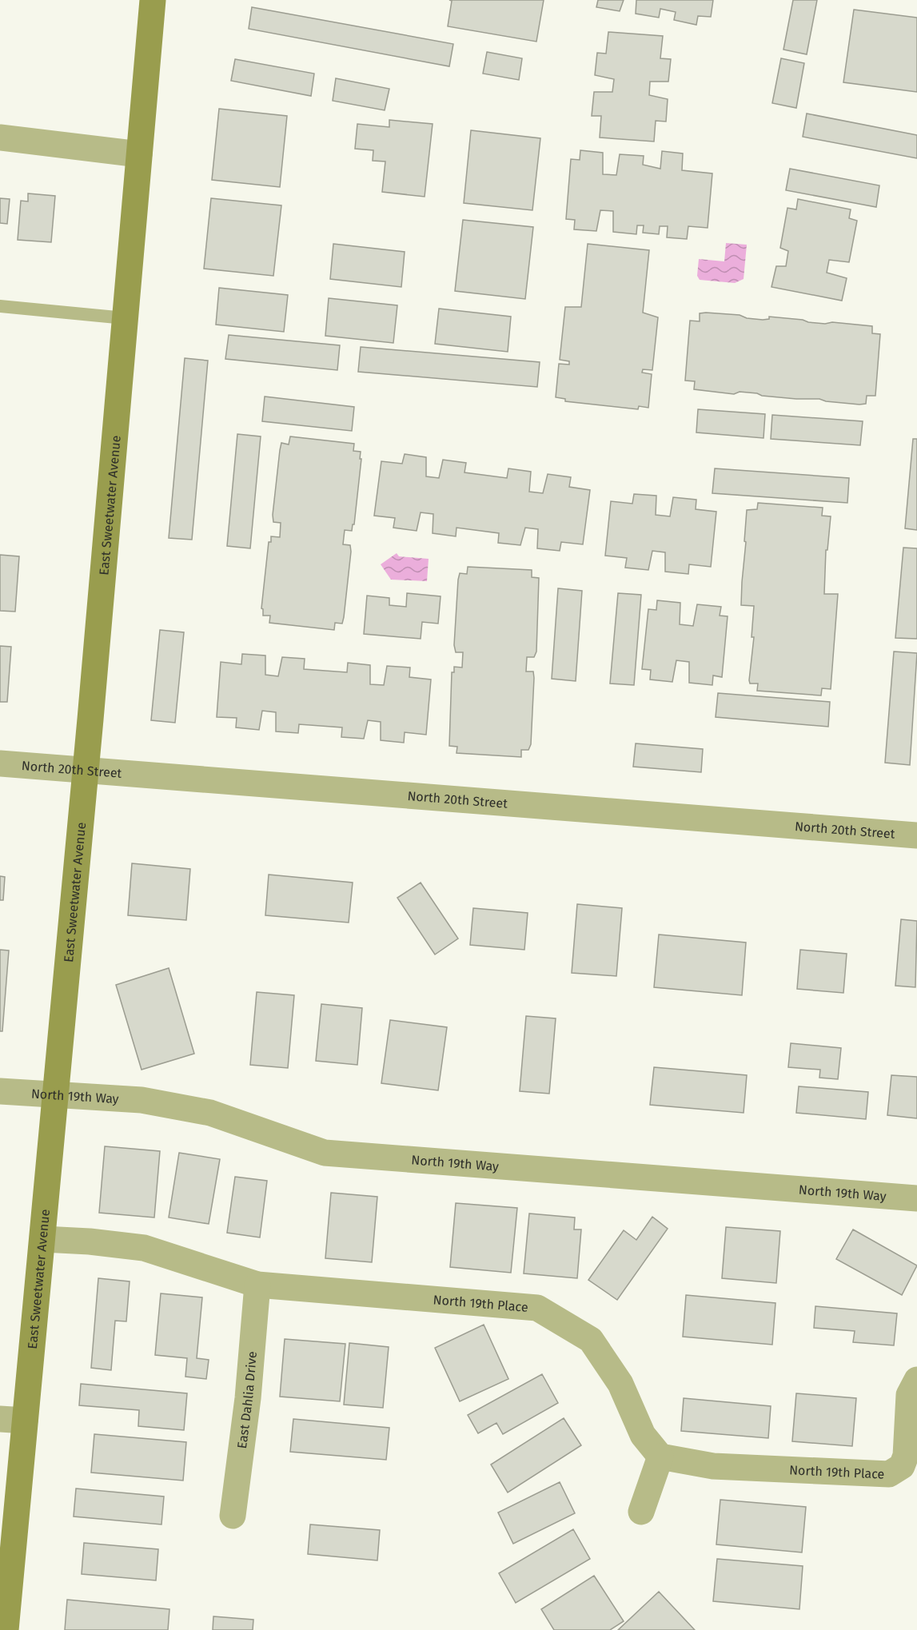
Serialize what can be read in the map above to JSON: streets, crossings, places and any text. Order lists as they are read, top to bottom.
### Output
{
  "streets": {
    "street": [
      "East Sweetwater Avenue",
      "North 20th Street",
      "North 19th Way",
      "North 19th Place",
      "East Dahlia Drive"
    ]
  },
  "crossings": [
    ["East Sweetwater Avenue", "North 20th Street"],
    ["East Sweetwater Avenue", "North 19th Way"],
    ["East Sweetwater Avenue", "North 19th Place"],
    ["North 19th Place", "East Dahlia Drive"]
  ]
}
